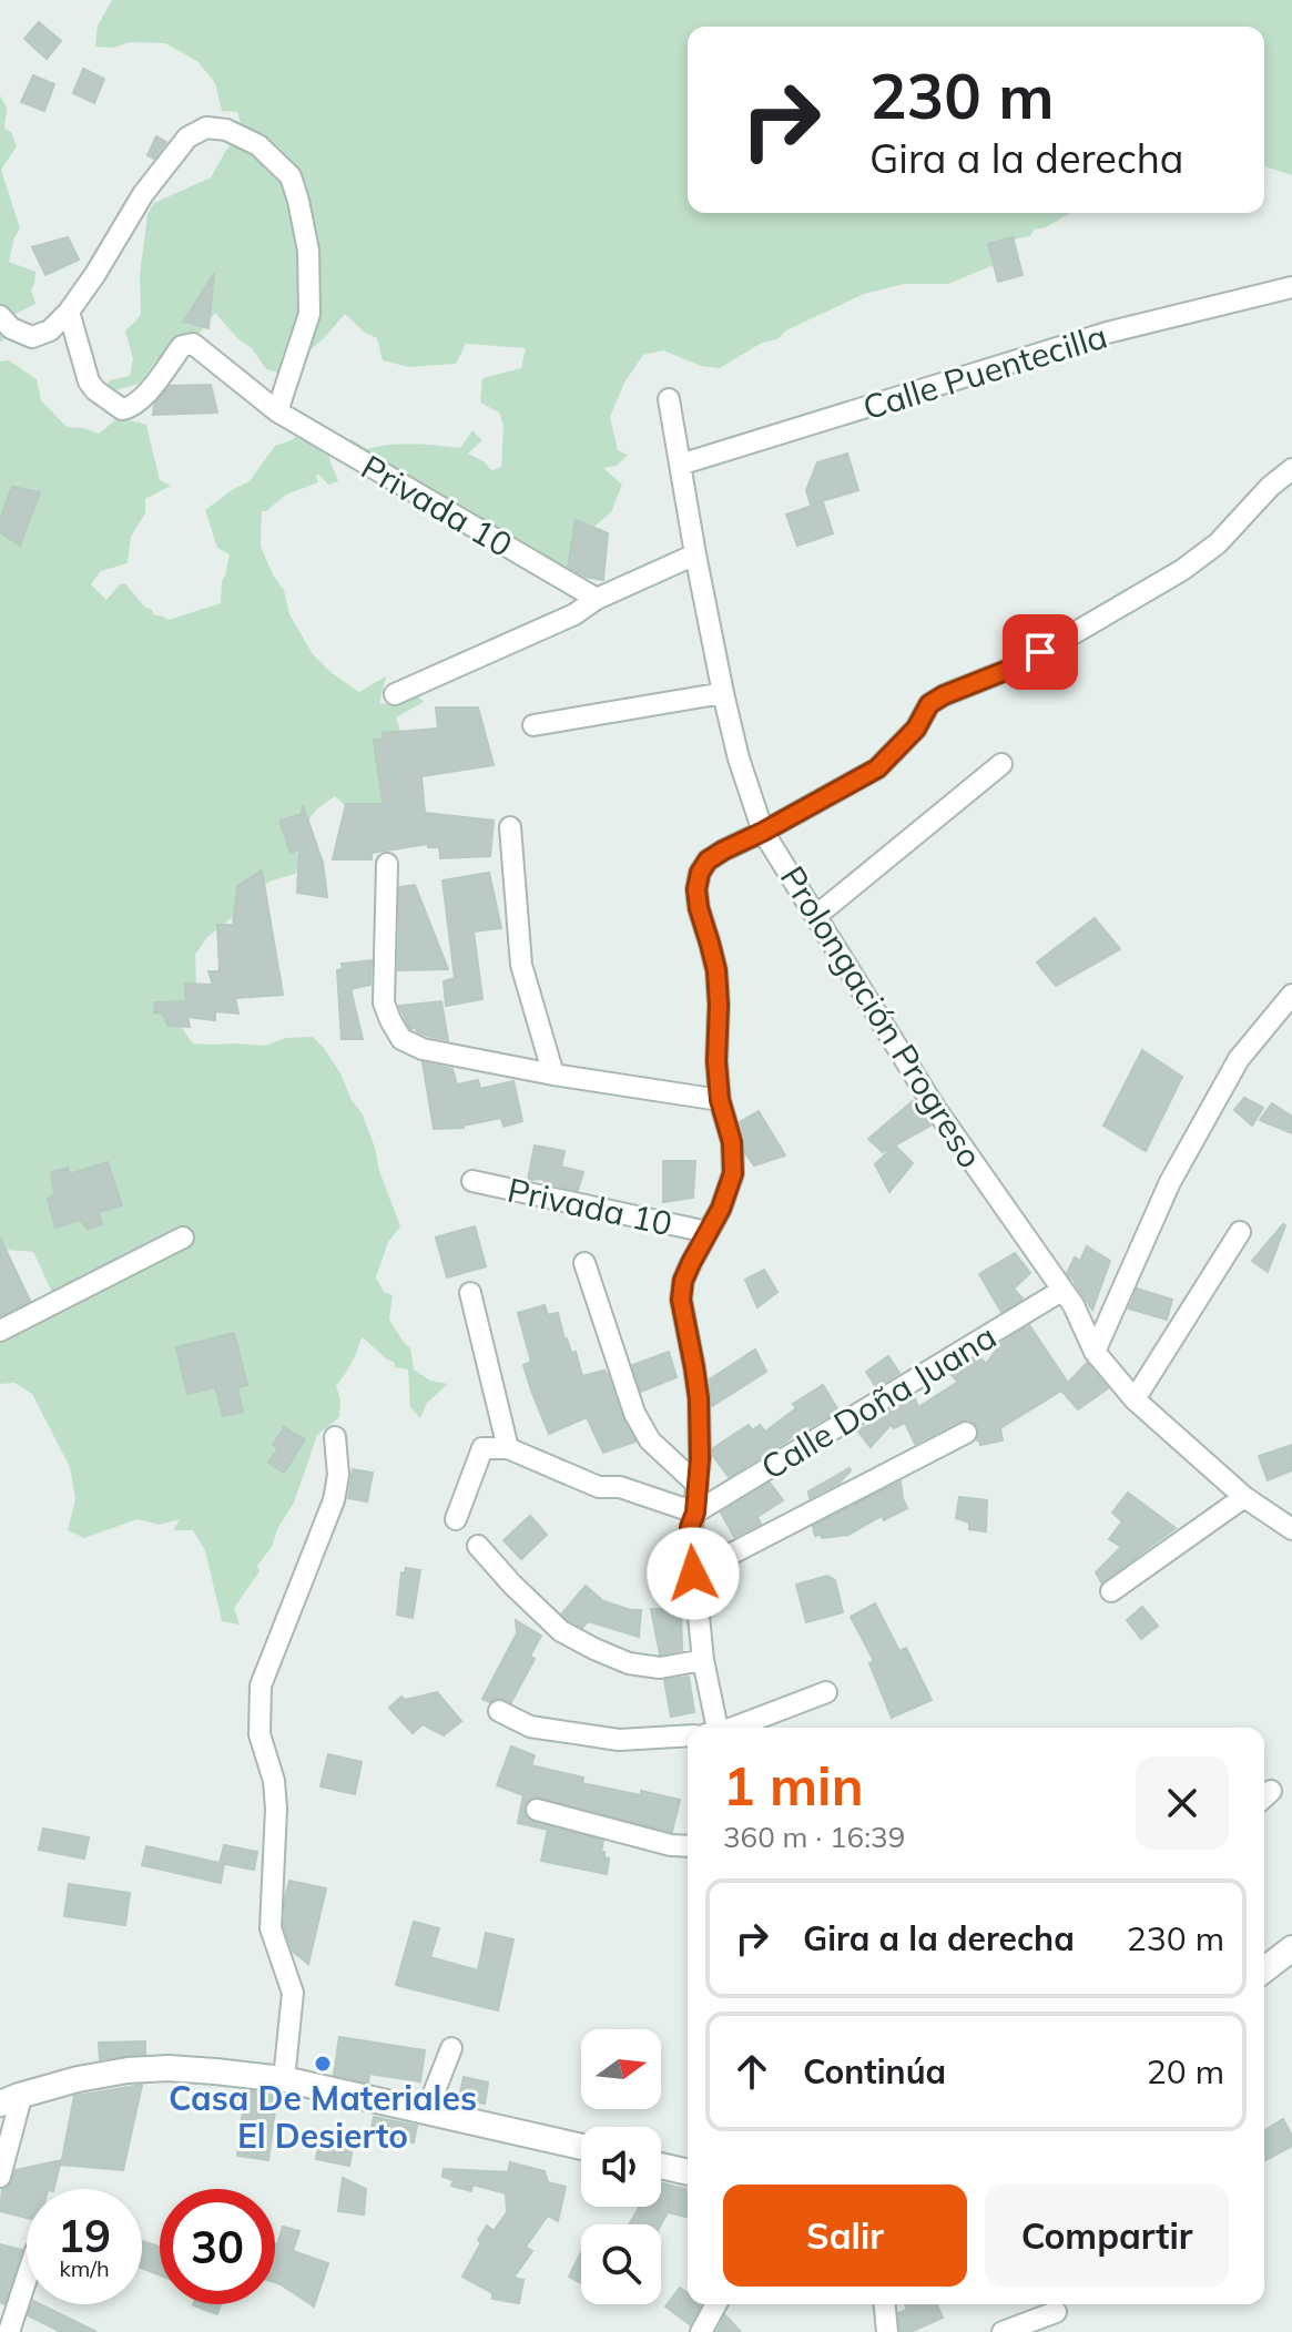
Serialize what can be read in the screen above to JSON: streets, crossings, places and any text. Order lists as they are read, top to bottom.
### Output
{
  "streets": {
    "street": [
      "Calle Puentecilla",
      "Privada 10",
      "Prolongación Progreso",
      "Calle Doña Juana"
    ]
  },
  "crossings": [
    ["Calle Puentecilla", "Prolongación Progreso"],
    ["Prolongación Progreso", "Calle Doña Juana"]
  ],
  "places": ["Casa De Materiales El Desierto"],
  "north": "right",
  "page": {
    "turn": ["230 m", "Gira a la derecha"],
    "heading": ["1 min", "360 m · 16:39"],
    "list": [
      {
        "name": "Gira a la derecha",
        "value": "230 m"
      },
      {
        "name": "Continúa",
        "value": "20 m"
      }
    ],
    "buttons": ["Salir", "Compartir"],
    "speed": "19 km/h",
    "limit": "30"
  }
}
